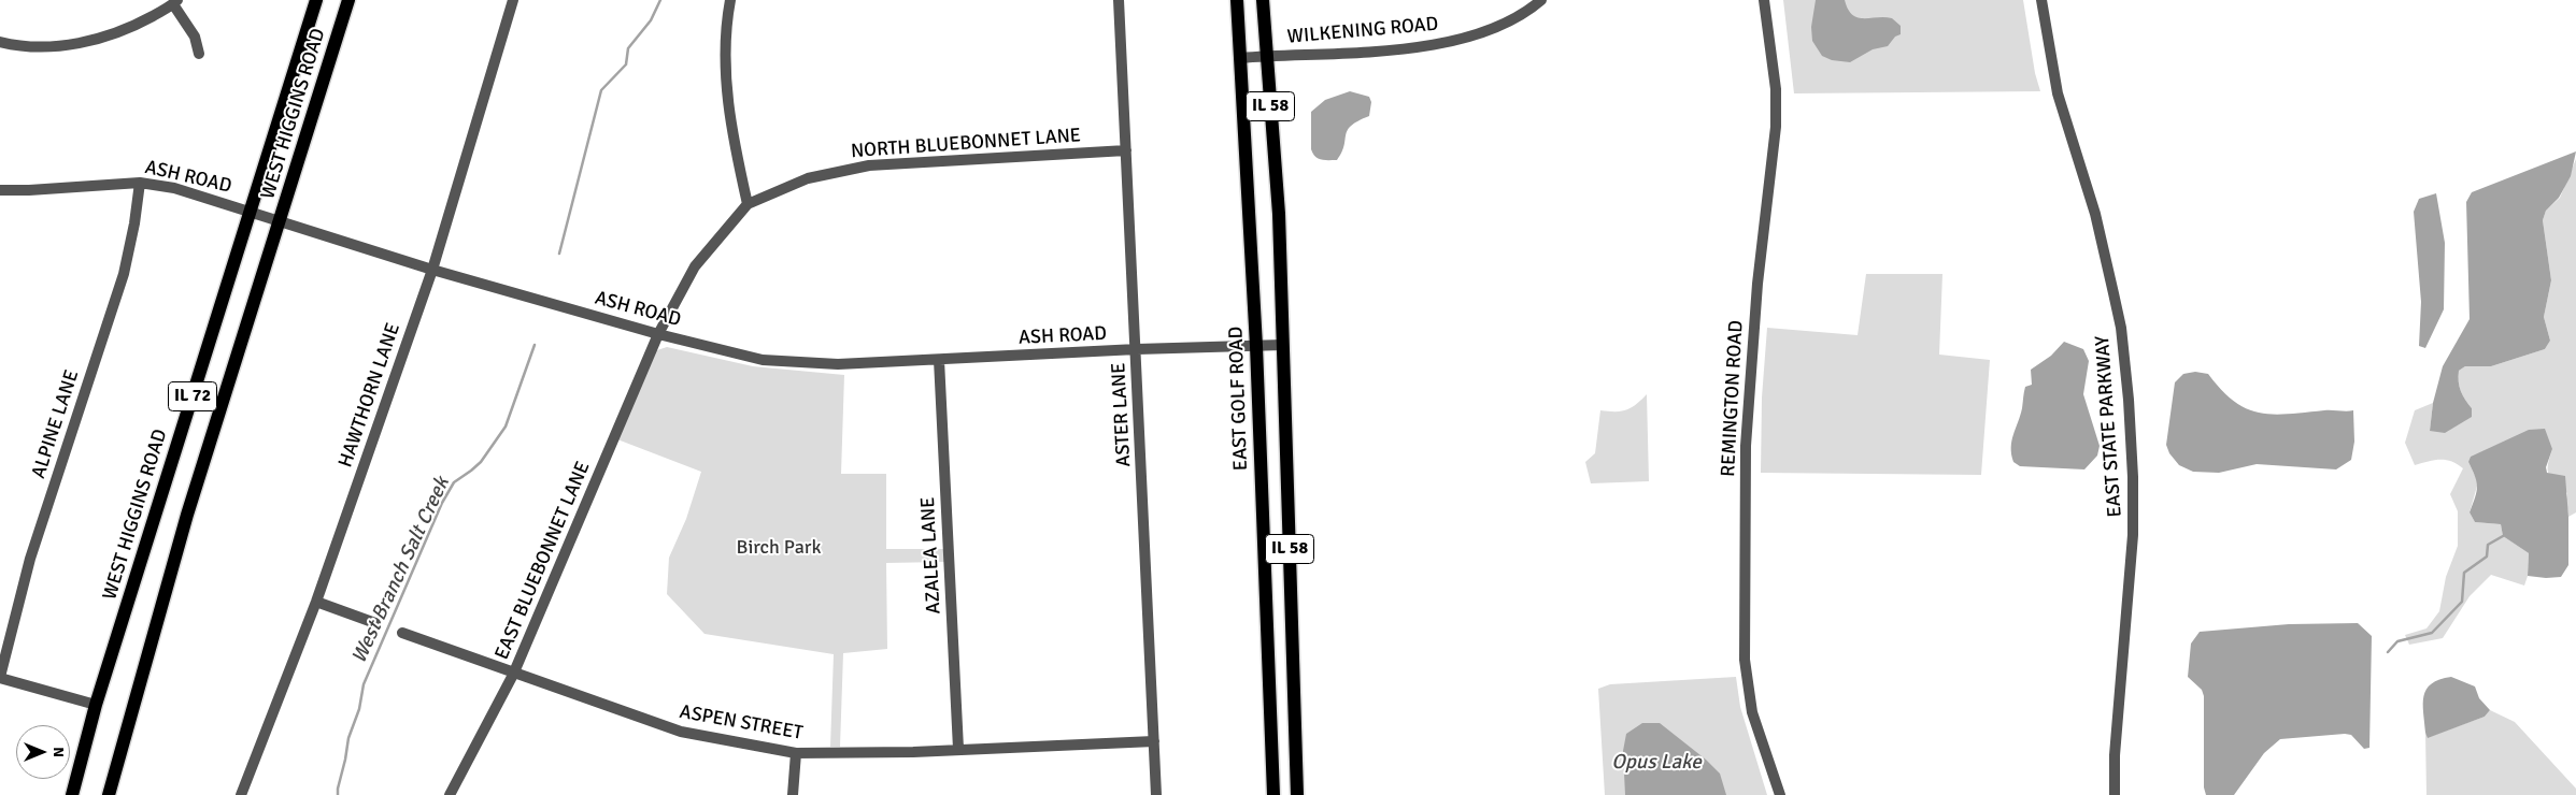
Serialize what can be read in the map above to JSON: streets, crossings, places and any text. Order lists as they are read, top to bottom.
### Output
{
  "streets": {
    "main road": [
      "IL 58",
      "WEST HIGGINS ROAD",
      "IL 72",
      "EAST GOLF ROAD"
    ],
    "street": [
      "WILKENING ROAD",
      "NORTH BLUEBONNET LANE",
      "ASH ROAD",
      "HAWTHORN LANE",
      "REMINGTON ROAD",
      "ASTER LANE",
      "ALPINE LANE",
      "EAST STATE PARKWAY",
      "AZALEA LANE",
      "EAST BLUEBONNET LANE",
      "ASPEN STREET"
    ]
  },
  "crossings": [
    ["WILKENING ROAD", "IL 58"],
    ["WILKENING ROAD", "EAST GOLF ROAD"],
    ["IL 58", "ASH ROAD"],
    ["WEST HIGGINS ROAD", "ASH ROAD"],
    ["NORTH BLUEBONNET LANE", "ASH ROAD"],
    ["NORTH BLUEBONNET LANE", "ASTER LANE"],
    ["NORTH BLUEBONNET LANE", "EAST BLUEBONNET LANE"],
    ["ASH ROAD", "HAWTHORN LANE"],
    ["ASH ROAD", "EAST GOLF ROAD"],
    ["ASH ROAD", "ASTER LANE"],
    ["ASH ROAD", "ALPINE LANE"],
    ["ASH ROAD", "AZALEA LANE"],
    ["ASH ROAD", "EAST BLUEBONNET LANE"],
    ["ASTER LANE", "ASPEN STREET"],
    ["AZALEA LANE", "ASPEN STREET"],
    ["EAST BLUEBONNET LANE", "ASPEN STREET"]
  ],
  "water": ["West Branch Salt Creek", "Opus Lake"],
  "parks": ["Birch Park"],
  "north": "right"
}
